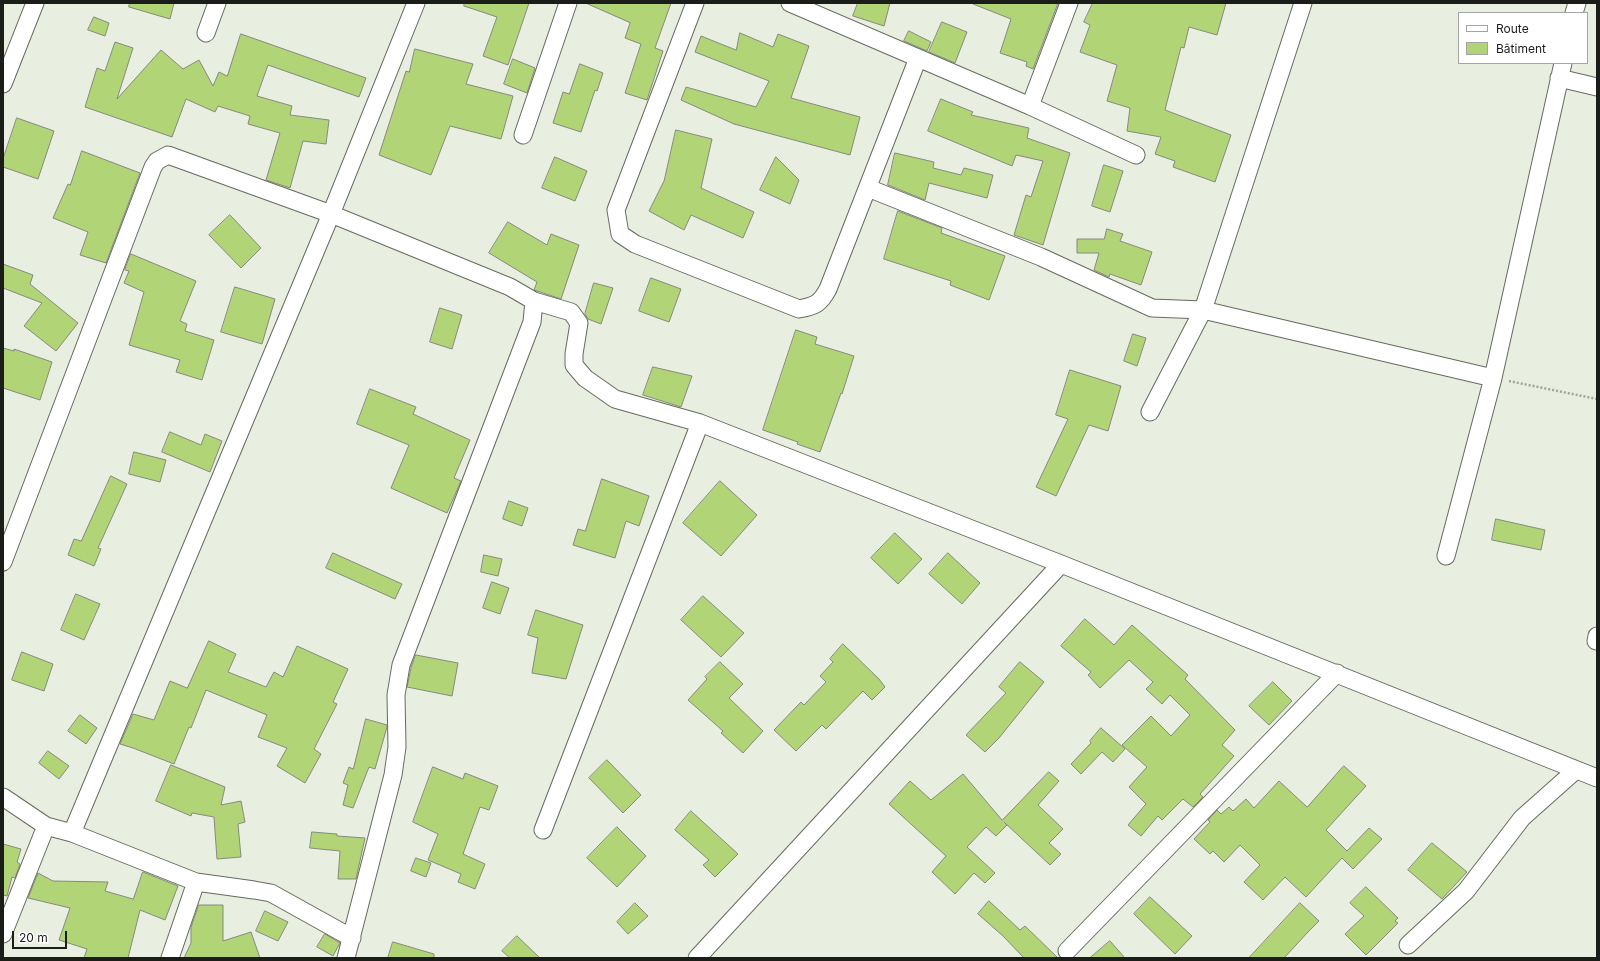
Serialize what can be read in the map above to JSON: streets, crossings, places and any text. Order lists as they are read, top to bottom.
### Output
{
  "legend": ["Route", "Bâtiment"],
  "scale_bar": "20 m"
}
